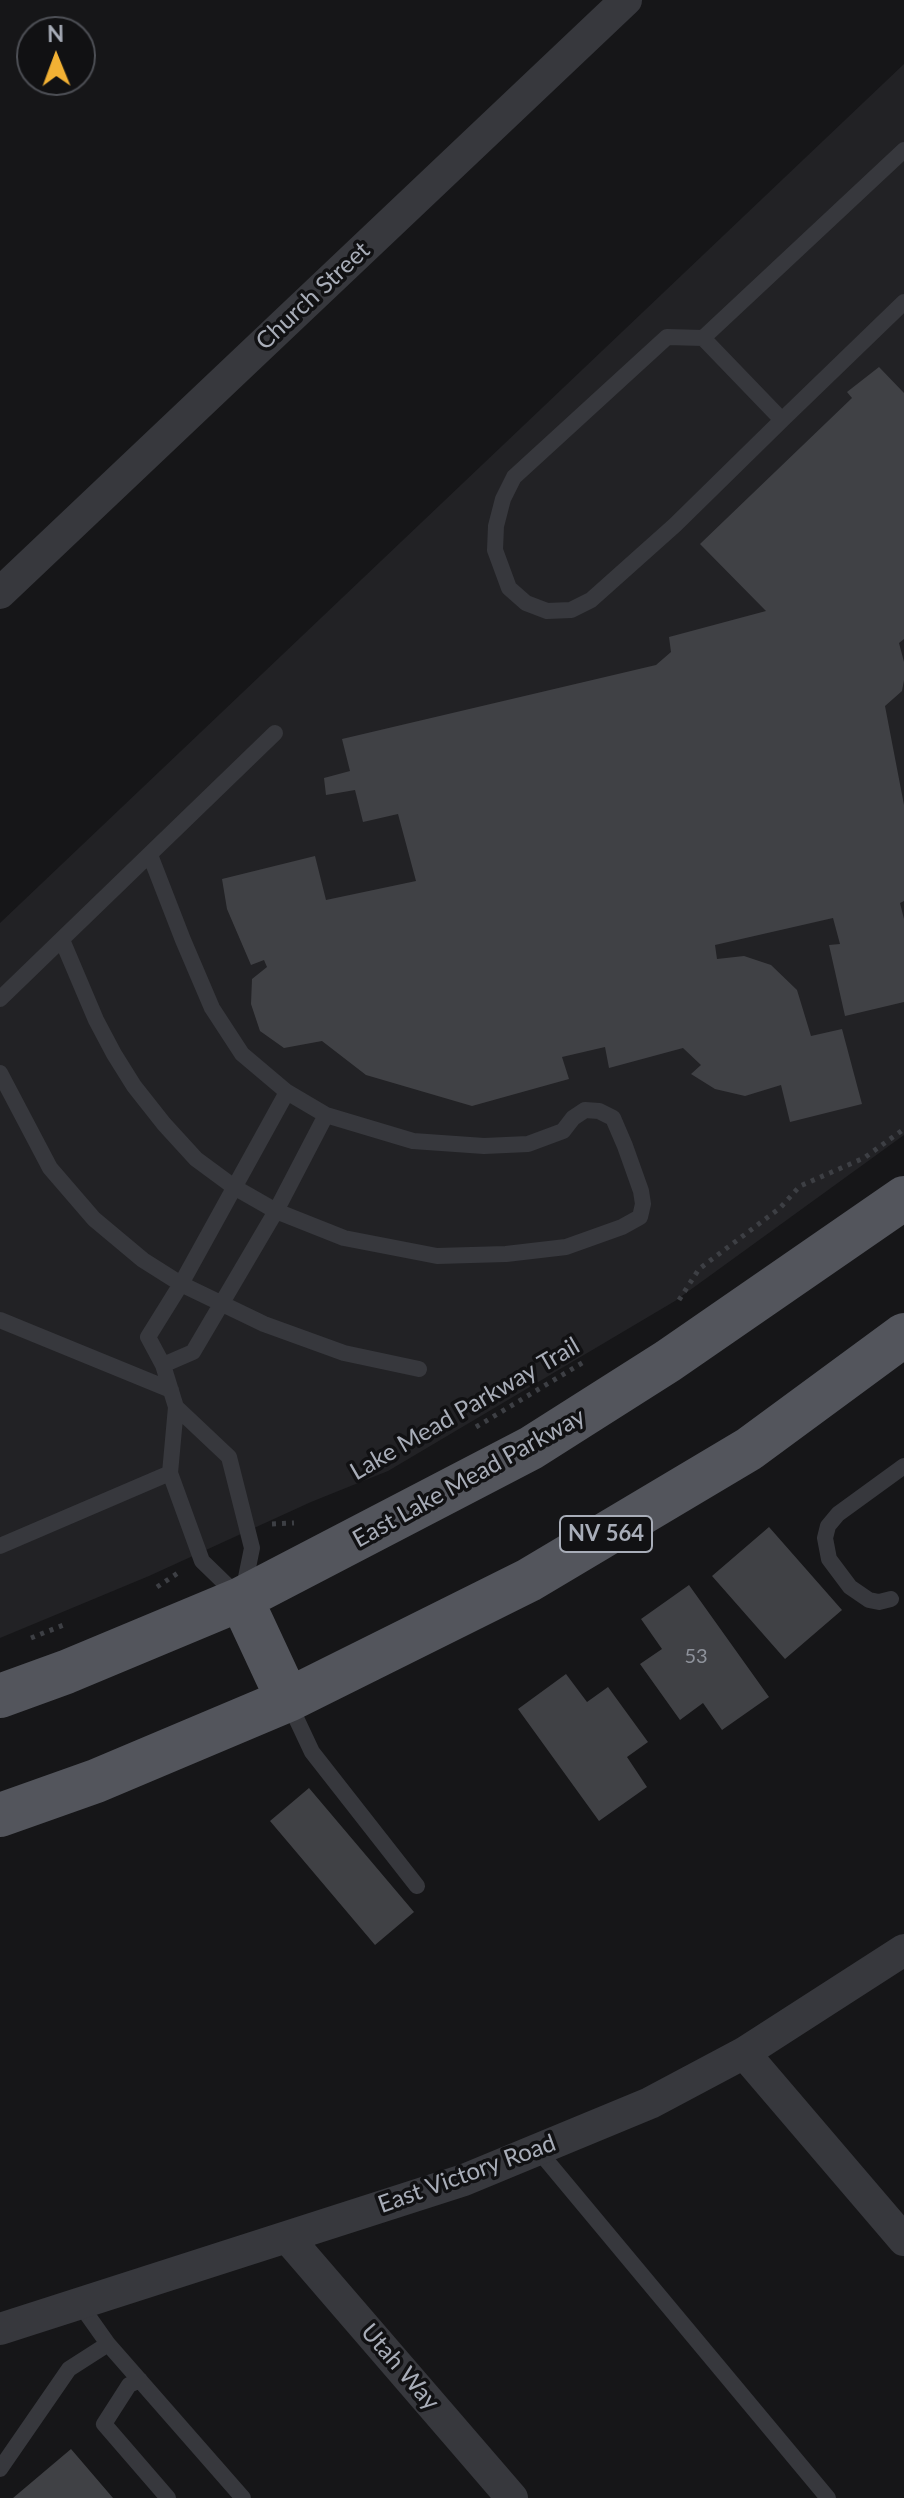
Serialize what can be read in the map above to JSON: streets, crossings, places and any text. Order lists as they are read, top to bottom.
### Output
{
  "streets": {
    "main road": ["East Lake Mead Parkway", "NV 564"],
    "street": ["Church Street", "East Victory Road", "Utah Way"],
    "path": ["Lake Mead Parkway Trail"]
  },
  "crossings": [
    ["East Victory Road", "Utah Way"]
  ],
  "house_numbers": ["53"],
  "north": "top"
}
